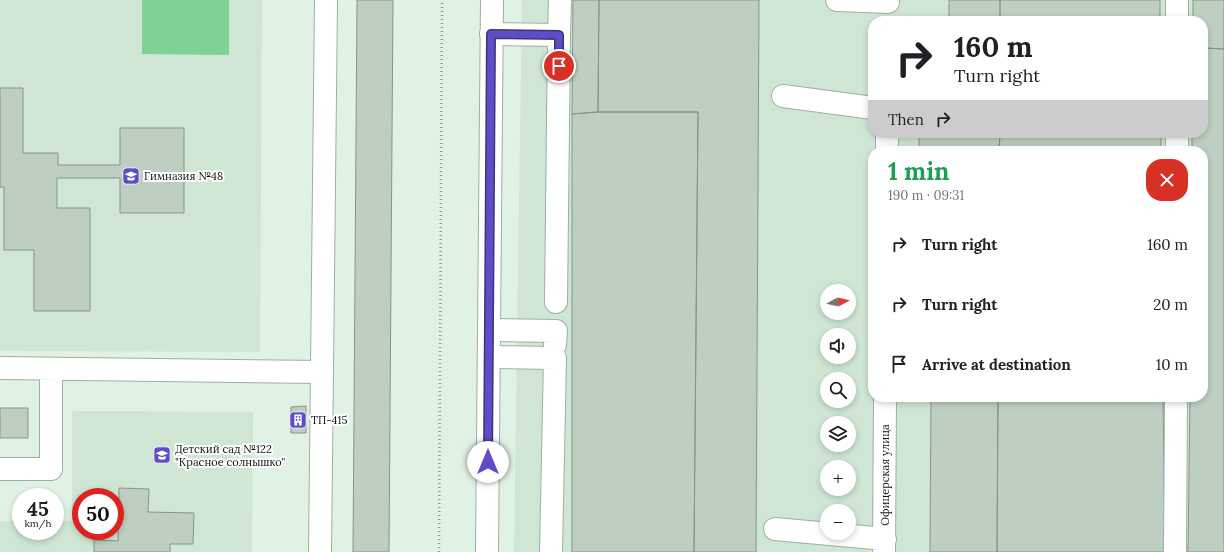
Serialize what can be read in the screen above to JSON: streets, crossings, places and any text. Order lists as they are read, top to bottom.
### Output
{
  "streets": {
    "main road": ["Офицерская улица"]
  },
  "places": {
    "school or university": ["Гимназия №48", "Детский сад №122 \"Красное солнышко\""],
    "building": ["ТП-415"]
  },
  "north": "right",
  "page": {
    "turn": ["160 m", "Turn right"],
    "then": "Then",
    "heading": ["1 min", "190 m · 09:31"],
    "list": [
      {
        "name": "Turn right",
        "value": "160 m"
      },
      {
        "name": "Turn right",
        "value": "20 m"
      },
      {
        "name": "Arrive at destination",
        "value": "10 m"
      }
    ],
    "map_buttons": ["+", "−"],
    "speed": "45 km/h",
    "limit": "50"
  }
}
